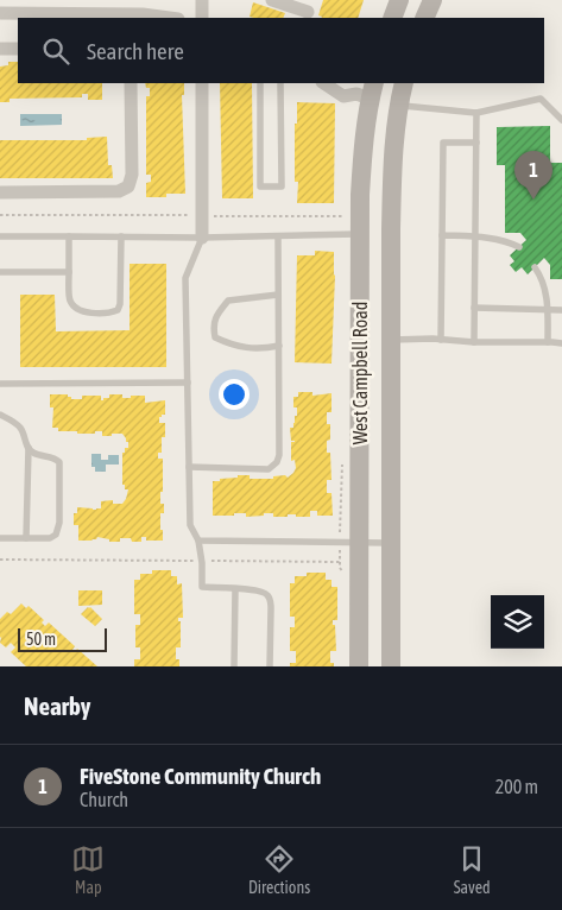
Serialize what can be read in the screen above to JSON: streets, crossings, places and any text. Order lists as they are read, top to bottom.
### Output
{
  "streets": {
    "main road": ["West Campbell Road"]
  },
  "scale_bar": "50 m",
  "page": {
    "search": "Search here",
    "pins": "1",
    "scale": "50 m",
    "heading": "Nearby",
    "list": [
      {
        "mark": "1",
        "name": "FiveStone Community Church",
        "note": "Church",
        "value": "200 m"
      }
    ],
    "nav": ["Map", "Directions", "Saved"]
  }
}
